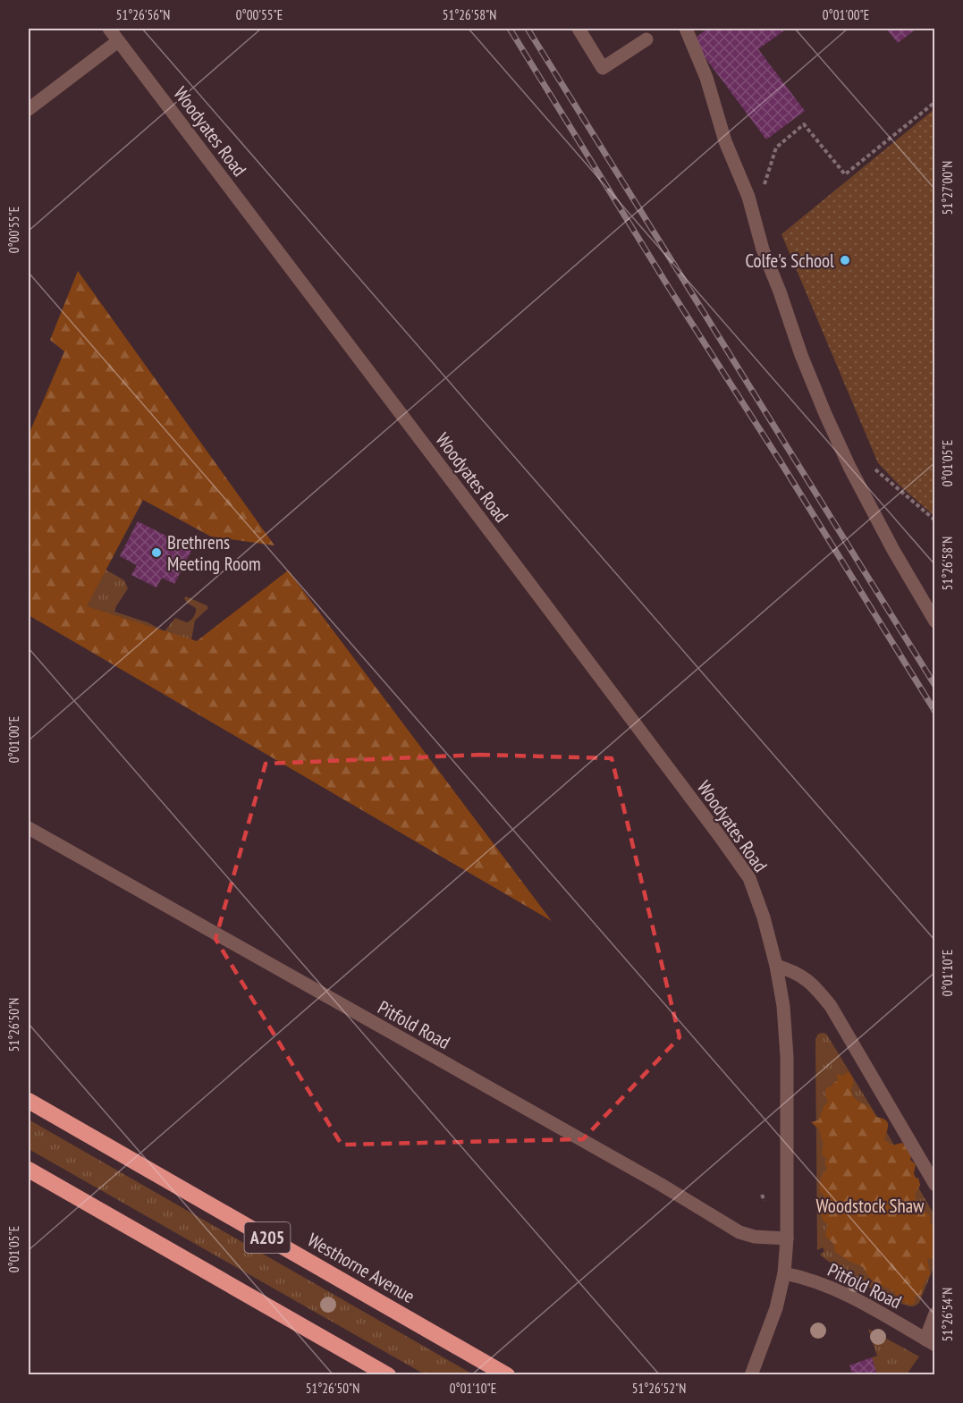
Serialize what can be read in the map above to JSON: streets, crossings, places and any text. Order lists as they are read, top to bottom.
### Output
{
  "streets": {
    "highway": ["A205", "Westhorne Avenue"],
    "street": ["Woodyates Road", "Pitfold Road"]
  },
  "crossings": [
    ["Woodyates Road", "Pitfold Road"]
  ],
  "parks": ["Woodstock Shaw"],
  "places": ["Colfe's School", "Brethrens Meeting Room"],
  "coordinates": [
    "51°26'56\"N",
    "0°00'55\"E",
    "51°26'58\"N",
    "0°01'00\"E",
    "51°27'00\"N",
    "0°01'05\"E",
    "0°01'10\"E",
    "51°26'50\"N",
    "51°26'54\"N",
    "51°26'52\"N"
  ]
}
